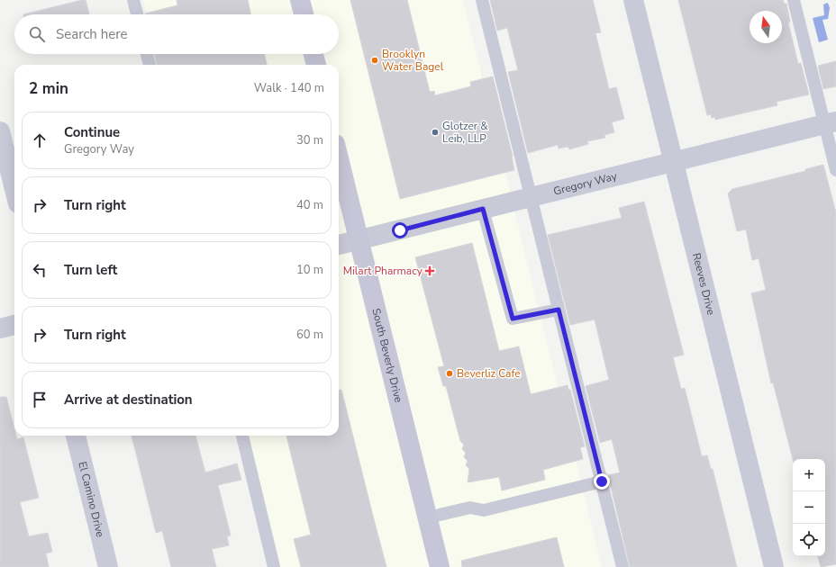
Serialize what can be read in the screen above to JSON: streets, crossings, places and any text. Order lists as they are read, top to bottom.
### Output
{
  "streets": {
    "main road": ["South Beverly Drive"],
    "street": ["Gregory Way", "Reeves Drive", "El Camino Drive"]
  },
  "crossings": [
    ["Gregory Way", "Reeves Drive"],
    ["Gregory Way", "South Beverly Drive"]
  ],
  "places": {
    "other": ["Brooklyn Water Bagel", "Glotzer & Leib, LLP", "Beverliz Cafe"],
    "health": ["Milart Pharmacy"]
  },
  "north": "top",
  "page": {
    "search": "Search here",
    "heading": ["2 min", "Walk · 140 m"],
    "list": [
      ["Continue", "Gregory Way", "30 m"],
      ["Turn right", "40 m"],
      ["Turn left", "10 m"],
      ["Turn right", "60 m"],
      "Arrive at destination"
    ],
    "map_buttons": ["+", "−"]
  }
}
